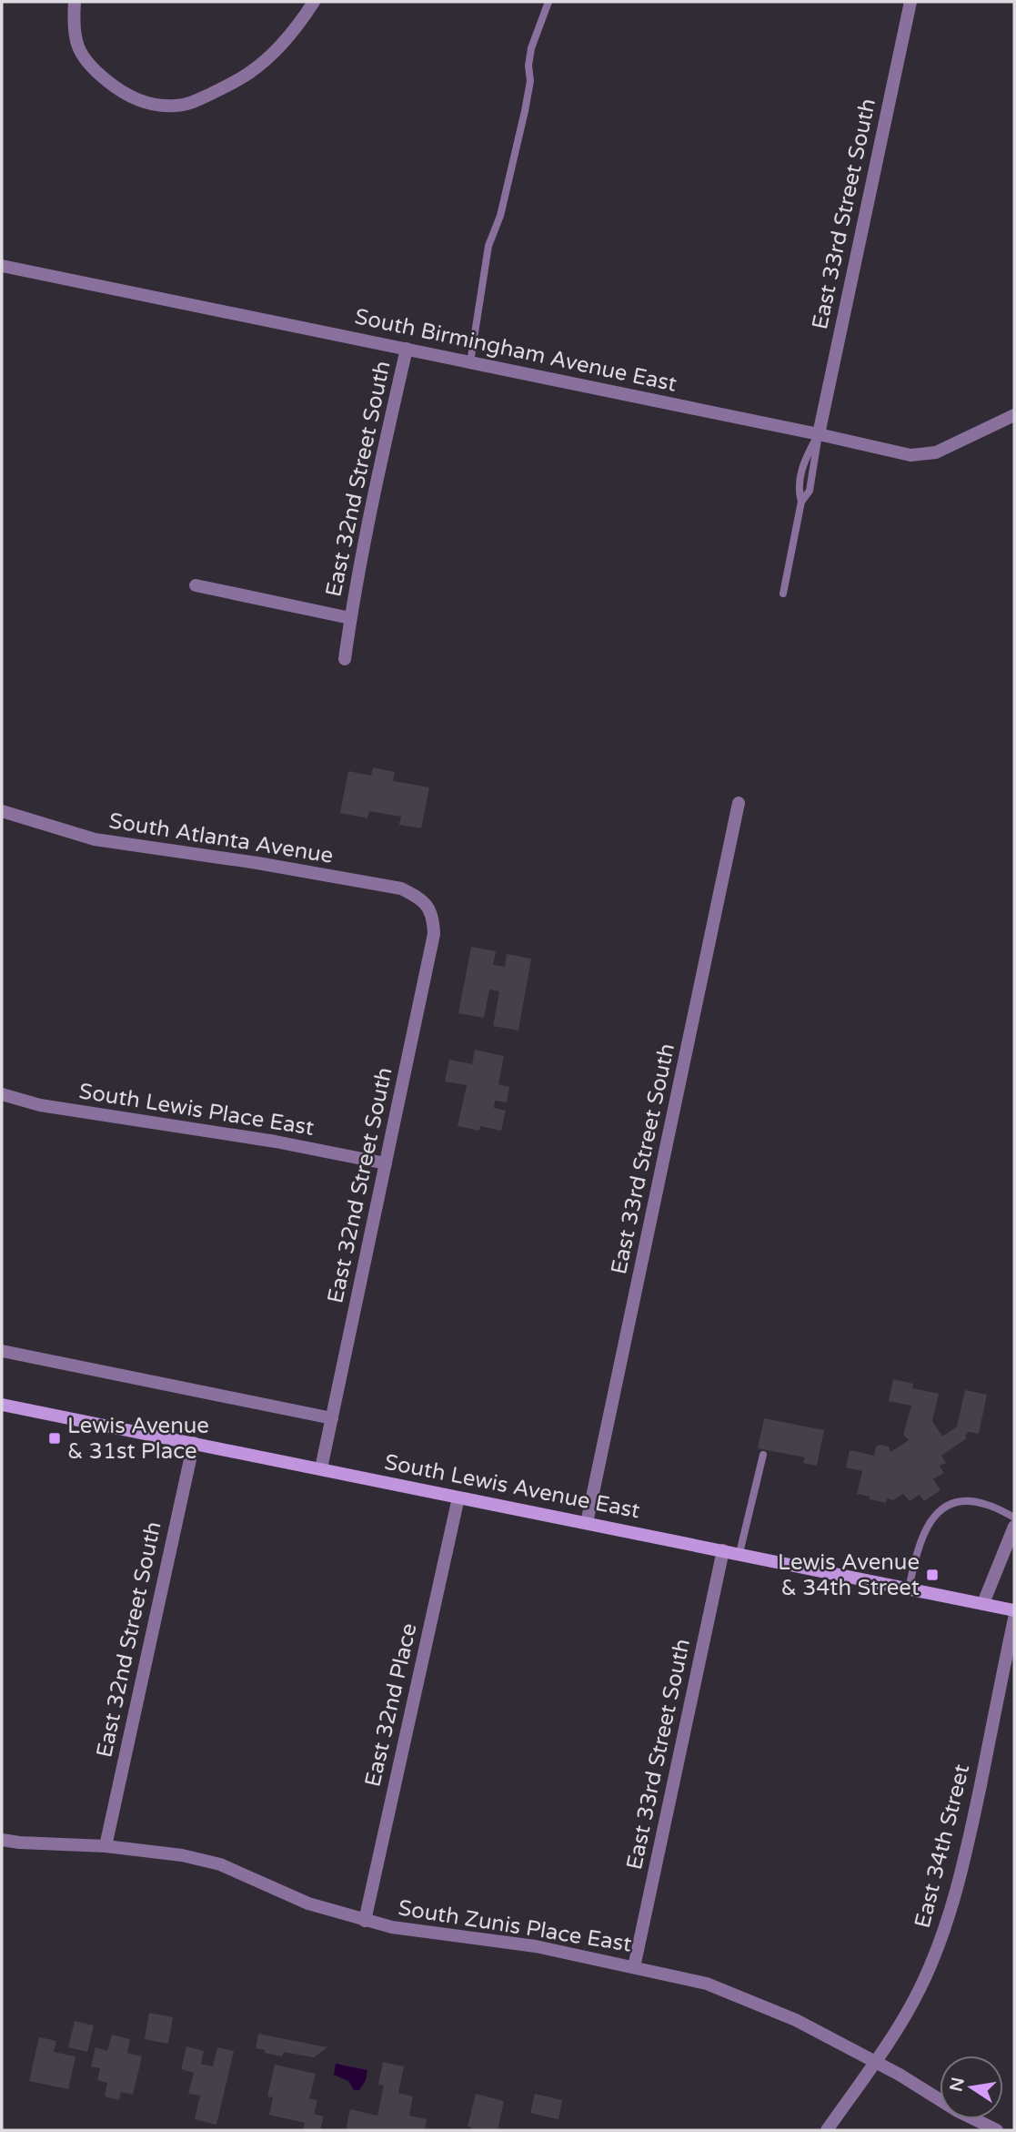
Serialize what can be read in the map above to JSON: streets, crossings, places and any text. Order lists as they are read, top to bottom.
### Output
{
  "streets": {
    "main road": ["South Lewis Avenue East"],
    "street": [
      "East 33rd Street South",
      "South Birmingham Avenue East",
      "East 32nd Street South",
      "South Atlanta Avenue",
      "South Lewis Place East",
      "East 32nd Place",
      "East 34th Street",
      "South Zunis Place East"
    ]
  },
  "crossings": [
    ["East 33rd Street South", "South Birmingham Avenue East"],
    ["East 33rd Street South", "South Lewis Avenue East"],
    ["East 33rd Street South", "South Zunis Place East"],
    ["South Birmingham Avenue East", "East 32nd Street South"],
    ["East 32nd Street South", "South Atlanta Avenue"],
    ["East 32nd Street South", "South Lewis Place East"],
    ["East 32nd Street South", "South Lewis Avenue East"],
    ["East 32nd Street South", "South Zunis Place East"],
    ["South Lewis Avenue East", "East 32nd Place"],
    ["East 32nd Place", "South Zunis Place East"],
    ["East 34th Street", "South Zunis Place East"]
  ],
  "places": {
    "transit": ["Lewis Avenue & 31st Place", "Lewis Avenue & 34th Street"]
  },
  "north": "left"
}
